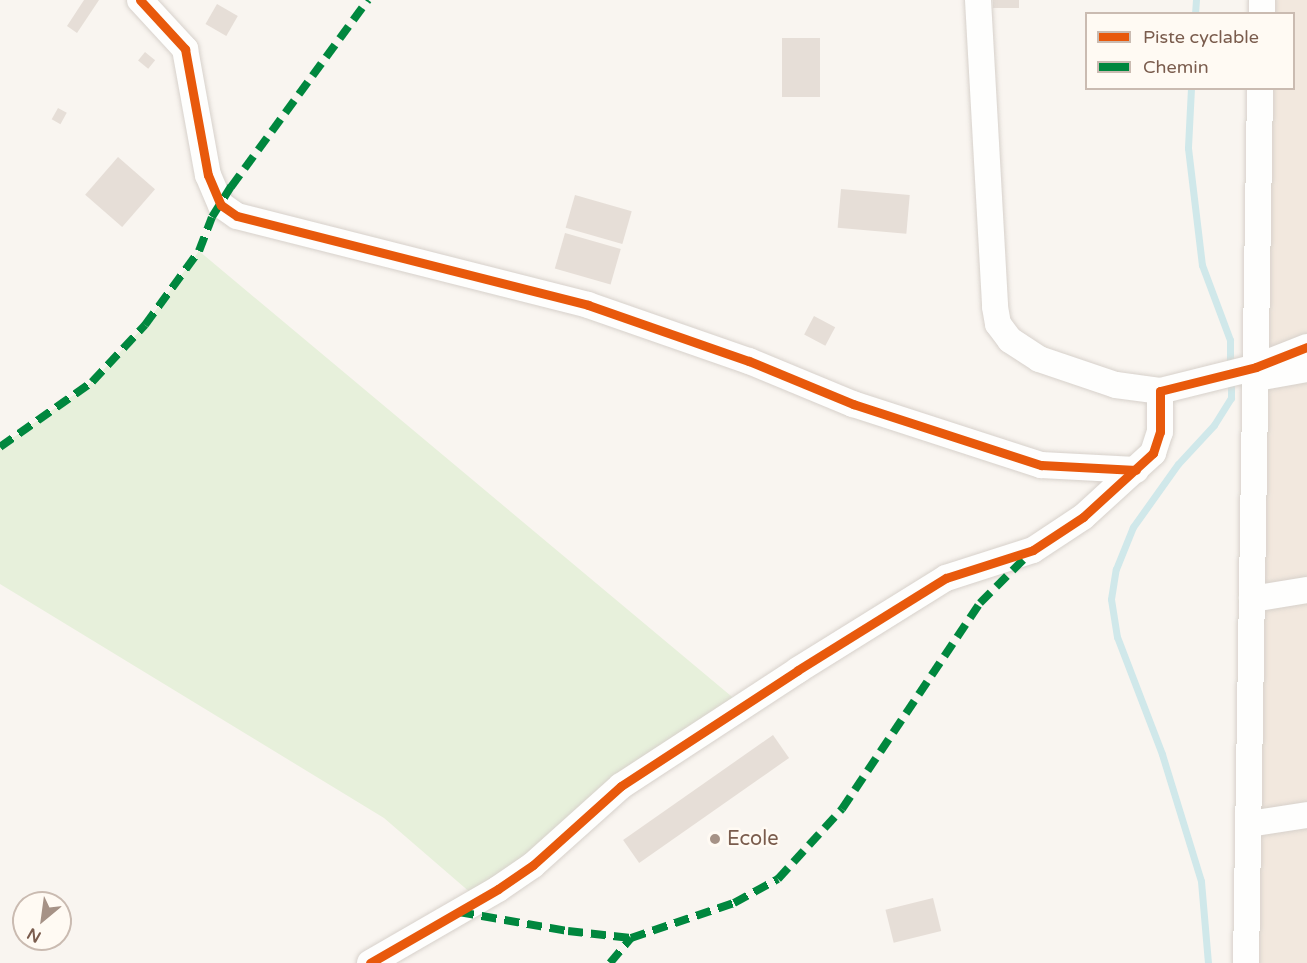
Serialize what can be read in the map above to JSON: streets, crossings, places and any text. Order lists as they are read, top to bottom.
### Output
{
  "places": ["Ecole"],
  "legend": ["Piste cyclable", "Chemin"],
  "north": "bottom left"
}
